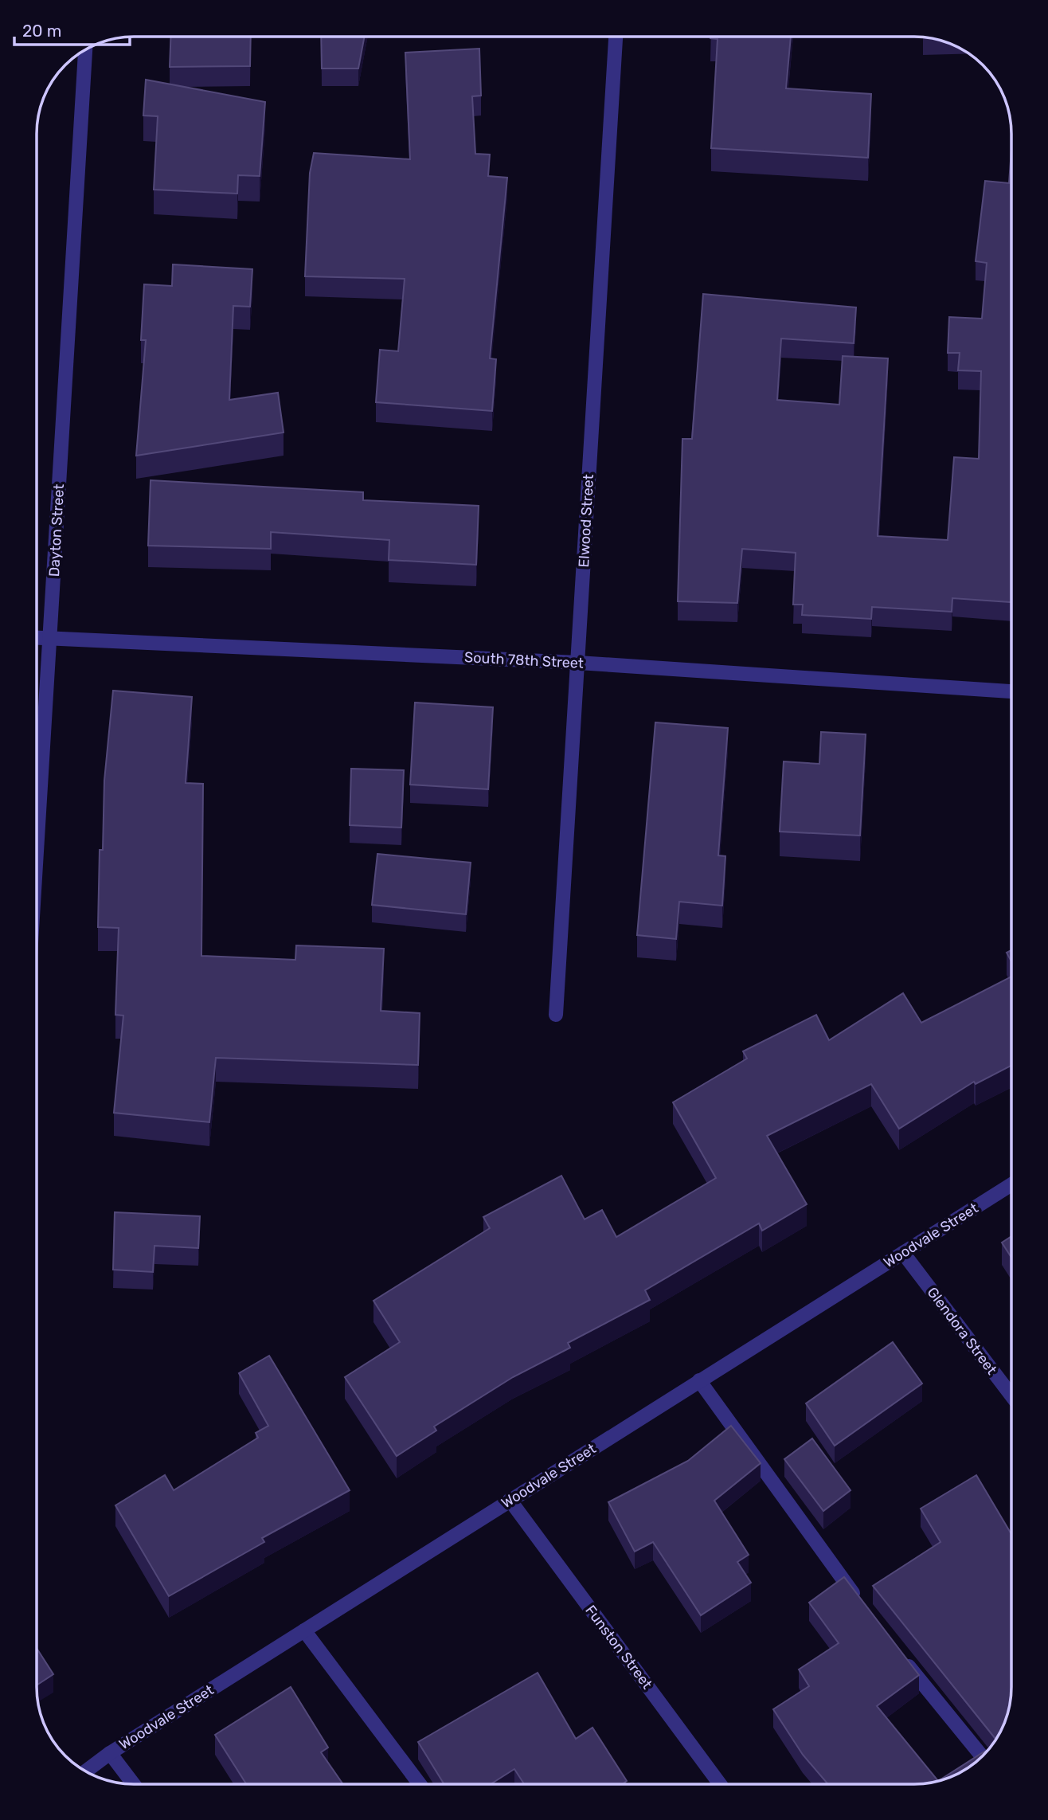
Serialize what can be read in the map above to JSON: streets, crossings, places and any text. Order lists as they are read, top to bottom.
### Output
{
  "streets": {
    "street": [
      "Elwood Street",
      "Dayton Street",
      "South 78th Street",
      "Woodvale Street",
      "Glendora Street",
      "Funston Street"
    ]
  },
  "crossings": [
    ["Elwood Street", "South 78th Street"],
    ["Dayton Street", "South 78th Street"],
    ["Woodvale Street", "Glendora Street"],
    ["Woodvale Street", "Funston Street"]
  ],
  "scale_bar": "20 m"
}
